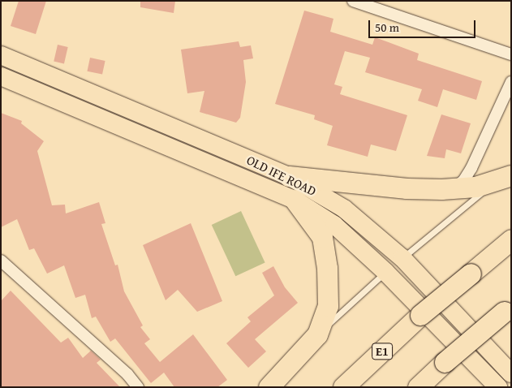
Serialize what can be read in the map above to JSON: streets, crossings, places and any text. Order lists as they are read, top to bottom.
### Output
{
  "streets": {
    "highway": ["E1"],
    "main road": ["OLD IFE ROAD"]
  },
  "scale_bar": "50 m"
}
